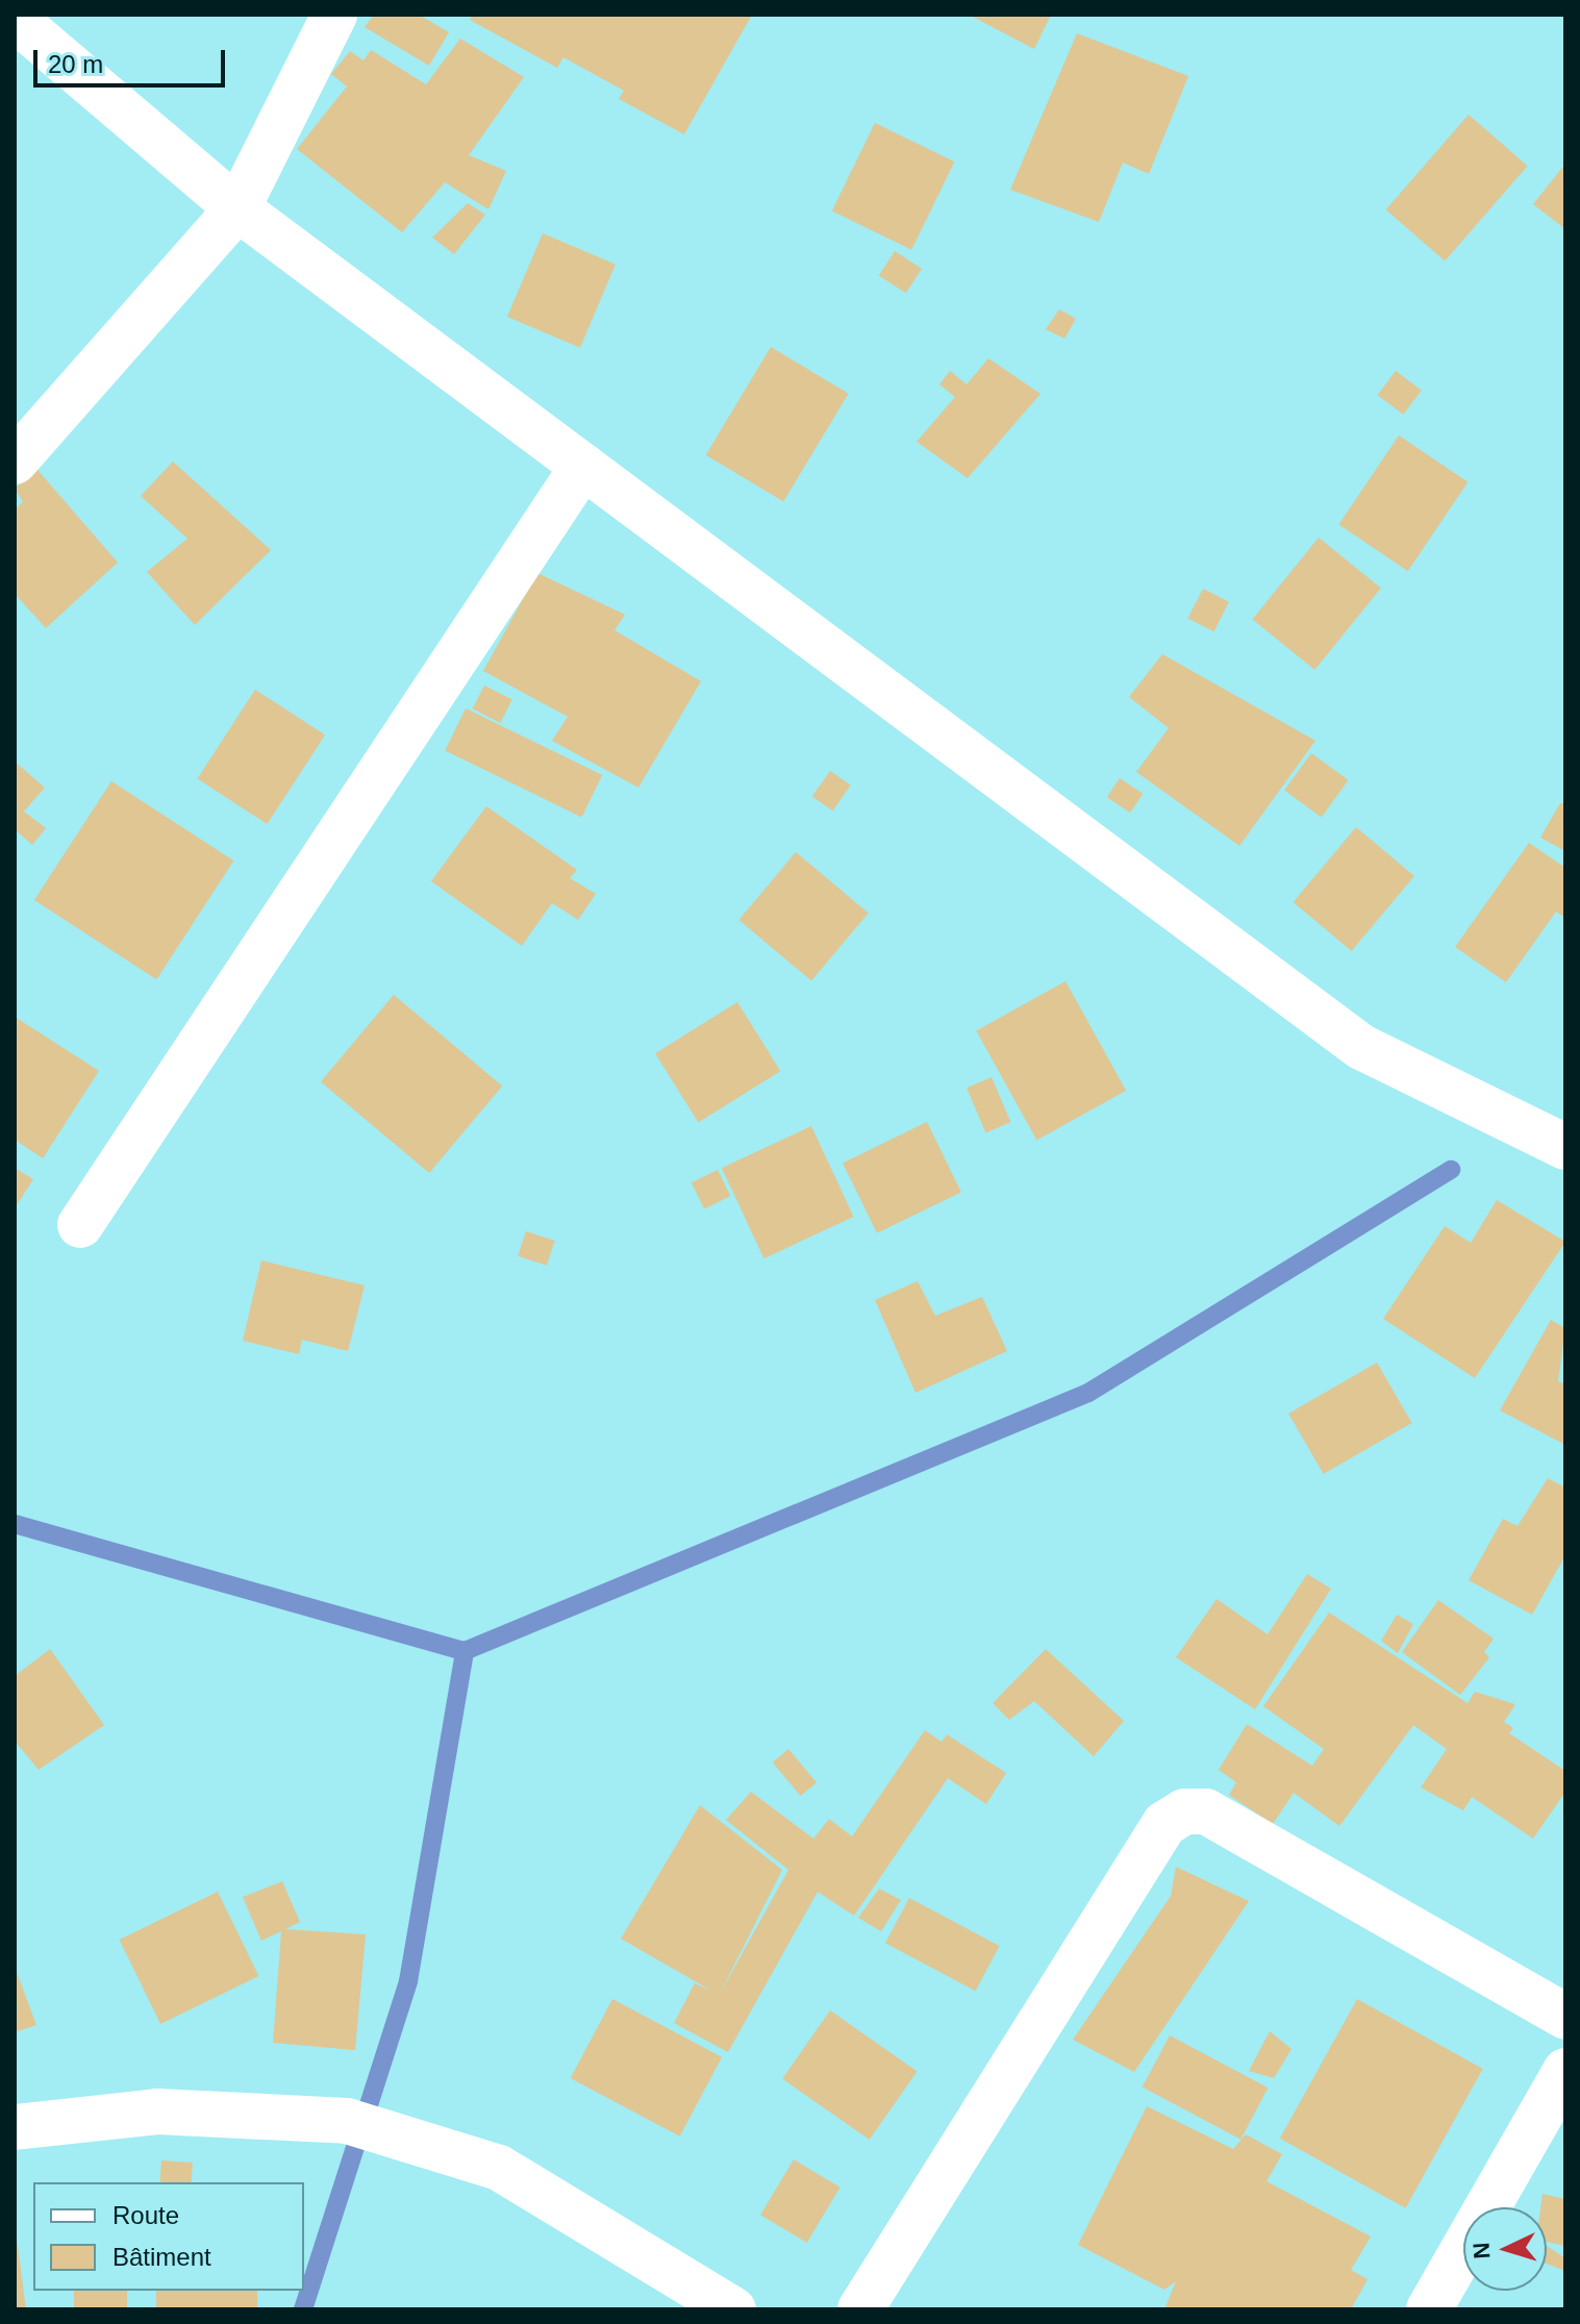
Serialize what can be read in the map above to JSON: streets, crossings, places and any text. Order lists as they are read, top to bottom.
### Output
{
  "legend": ["Route", "Bâtiment"],
  "scale_bar": "20 m",
  "north": "left"
}
